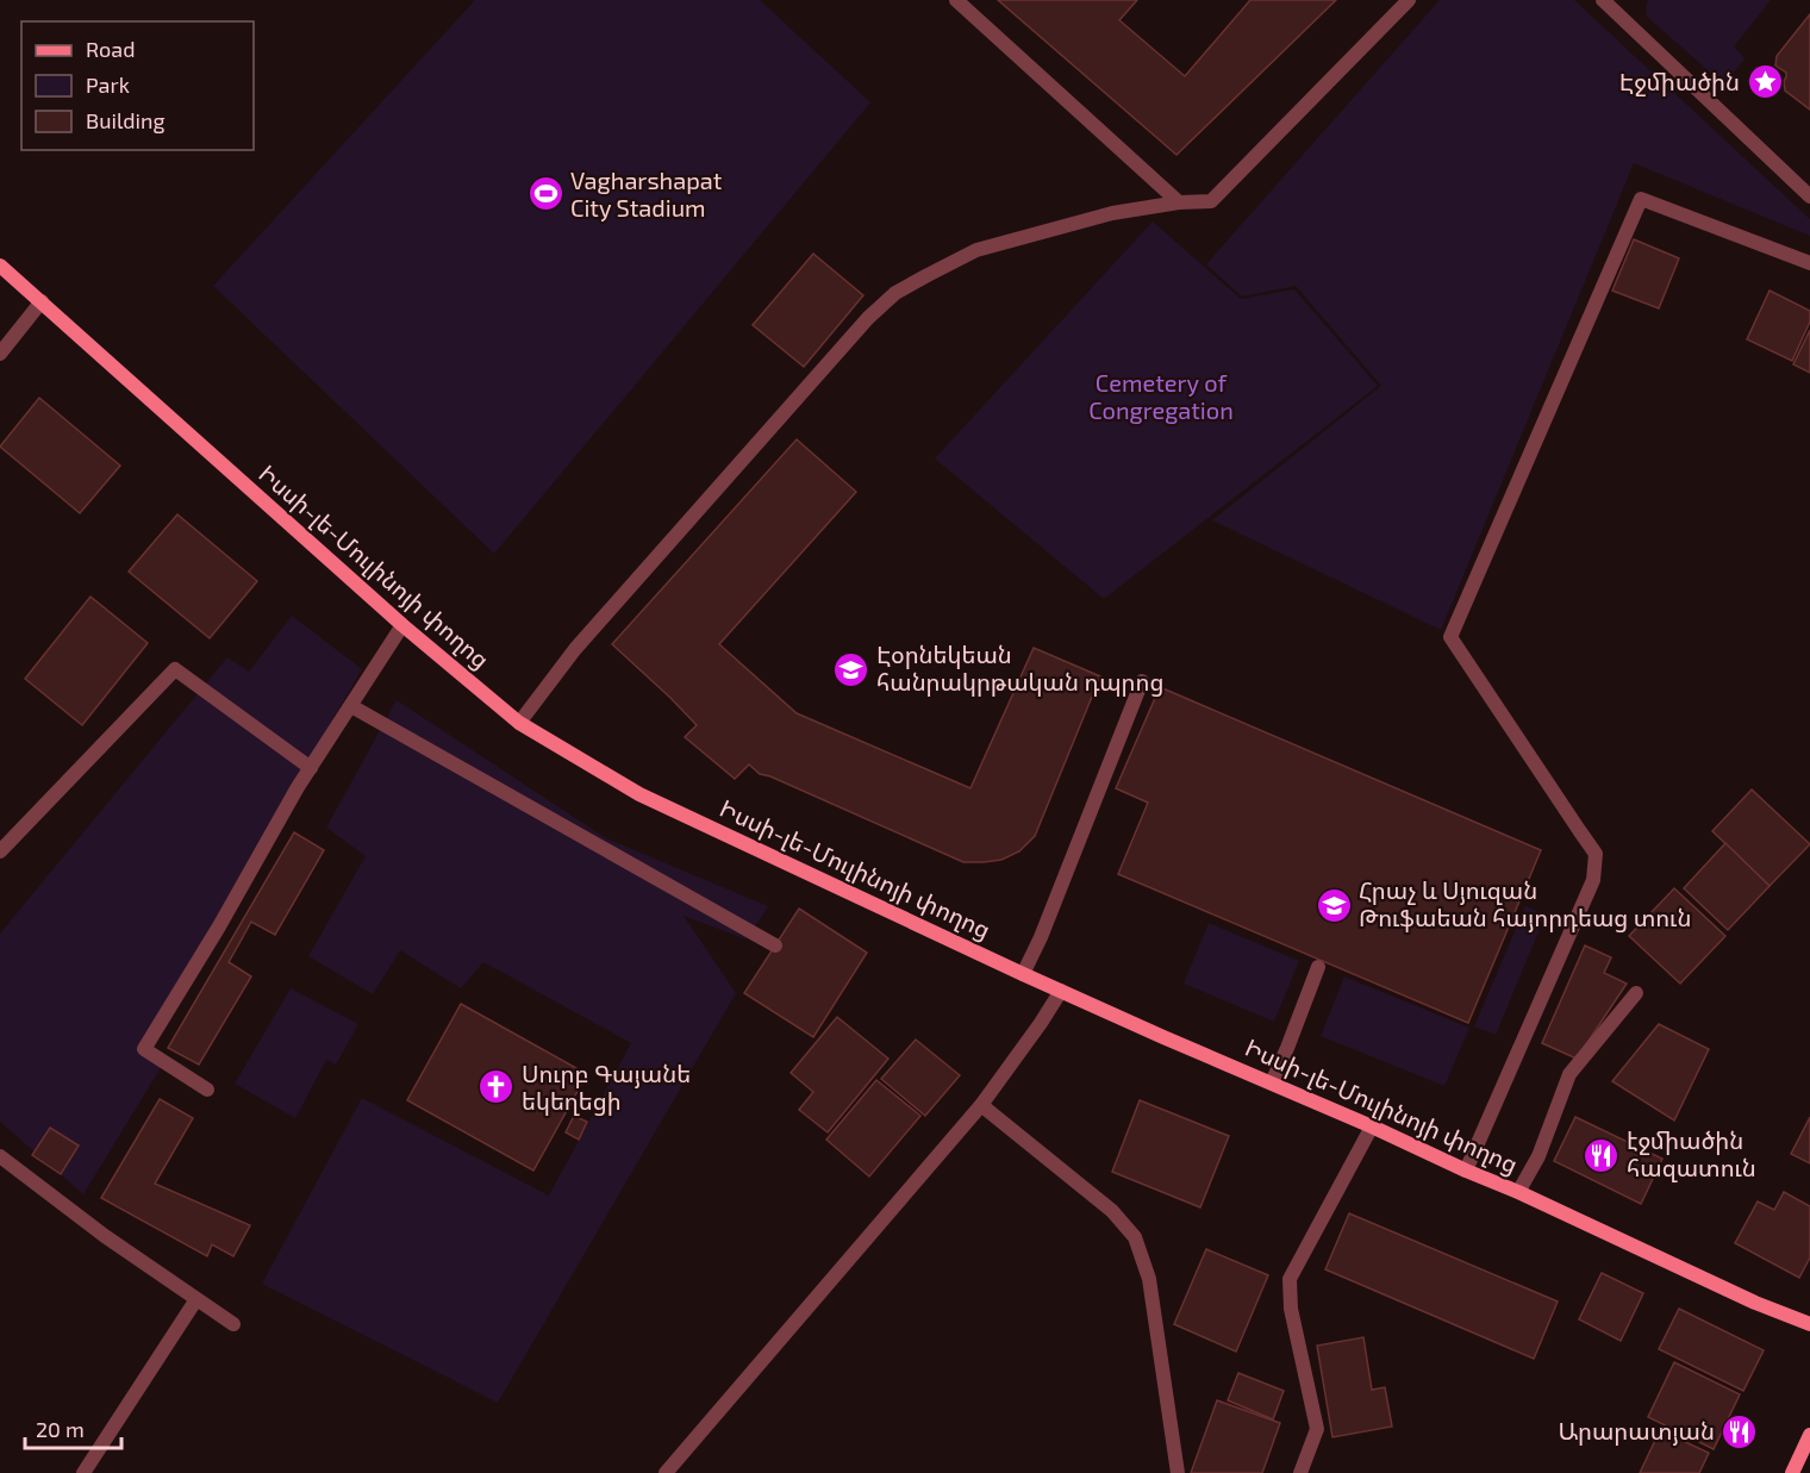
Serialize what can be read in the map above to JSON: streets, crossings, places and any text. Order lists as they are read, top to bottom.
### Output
{
  "streets": {
    "street": ["Իսսի-լե-Մուլինոյի փողոց"]
  },
  "parks": ["Cemetery of Congregation"],
  "places": {
    "place": ["Էջմիածին"],
    "sports": ["Vagharshapat City Stadium"],
    "school or university": ["Էօրնեկեան հանրակրթական դպրոց", "Հրաչ և Սյուզան Թուֆաեան հայորդեաց տուն"],
    "church": ["Սուրբ Գայանե եկեղեցի"],
    "restaurant": ["էջմիածին հազատուն", "Արարատյան"]
  },
  "legend": ["Road", "Park", "Building"],
  "scale_bar": "20 m"
}
